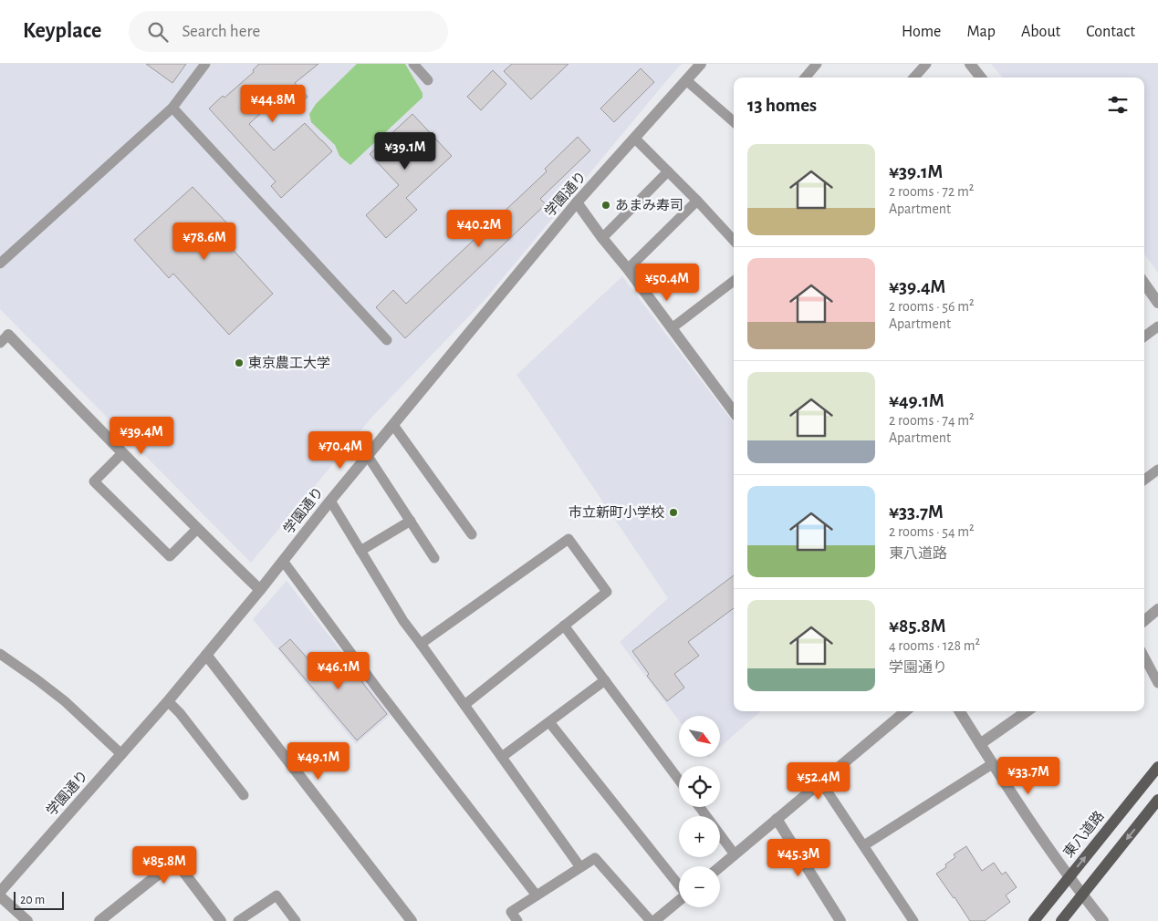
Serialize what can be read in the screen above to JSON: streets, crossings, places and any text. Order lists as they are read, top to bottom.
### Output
{
  "streets": {
    "main road": ["東八道路"],
    "street": ["学園通り"]
  },
  "places": ["あまみ寿司", "東京農工大学", "市立新町小学校"],
  "scale_bar": "20 m",
  "north": "bottom right",
  "page": {
    "header": "Keyplace",
    "search": "Search here",
    "nav": [
      "Home",
      "Map",
      "About",
      "Contact"
    ],
    "heading": "13 homes",
    "price": [
      "¥44.8M",
      "¥39.1M",
      "¥40.2M",
      "¥78.6M",
      "¥50.4M",
      "¥39.4M",
      "¥70.4M",
      "¥46.1M",
      "¥49.1M",
      "¥33.7M",
      "¥52.4M",
      "¥45.3M",
      "¥85.8M"
    ],
    "list": [
      {
        "name": "¥39.1M",
        "note": "2 rooms · 72 m² · Apartment"
      },
      {
        "name": "¥39.4M",
        "note": "2 rooms · 56 m² · Apartment"
      },
      {
        "name": "¥49.1M",
        "note": "2 rooms · 74 m² · Apartment"
      },
      {
        "name": "¥33.7M",
        "note": "2 rooms · 54 m² · 東八道路"
      },
      {
        "name": "¥85.8M",
        "note": "4 rooms · 128 m² · 学園通り"
      }
    ],
    "map_buttons": ["+", "−"],
    "scale": "20 m"
  }
}
